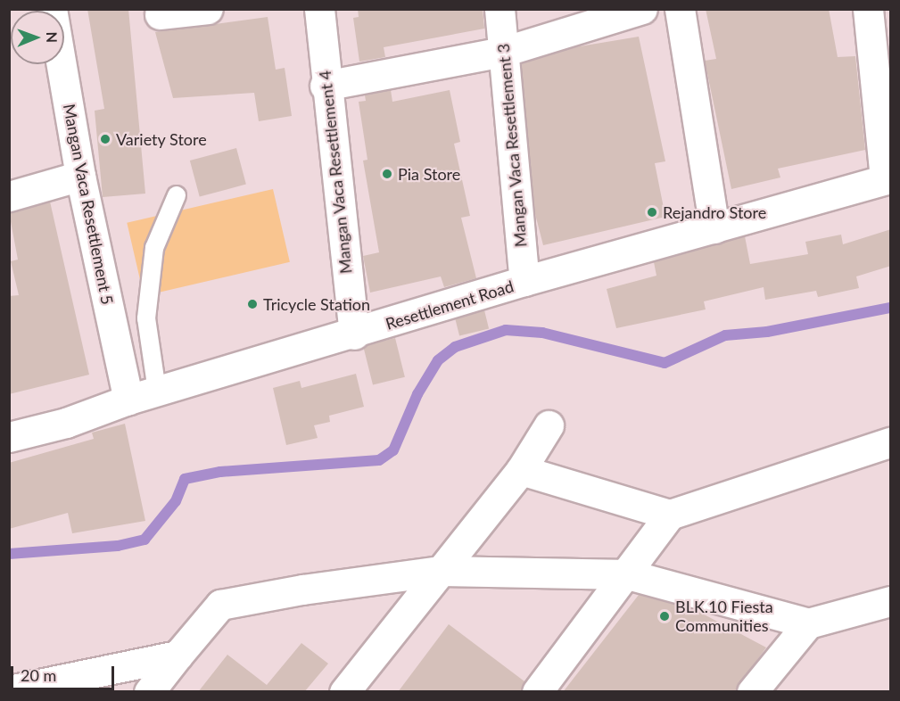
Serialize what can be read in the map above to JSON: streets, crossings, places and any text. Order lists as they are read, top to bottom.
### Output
{
  "streets": {
    "street": [
      "Mangan Vaca Resettlement 3",
      "Mangan Vaca Resettlement 4",
      "Mangan Vaca Resettlement 5",
      "Resettlement Road"
    ]
  },
  "crossings": [
    ["Mangan Vaca Resettlement 3", "Resettlement Road"],
    ["Mangan Vaca Resettlement 4", "Resettlement Road"],
    ["Mangan Vaca Resettlement 5", "Resettlement Road"]
  ],
  "places": [
    "Variety Store",
    "Pia Store",
    "Rejandro Store",
    "Tricycle Station",
    "BLK.10 Fiesta Communities"
  ],
  "scale_bar": "20 m",
  "north": "right"
}
